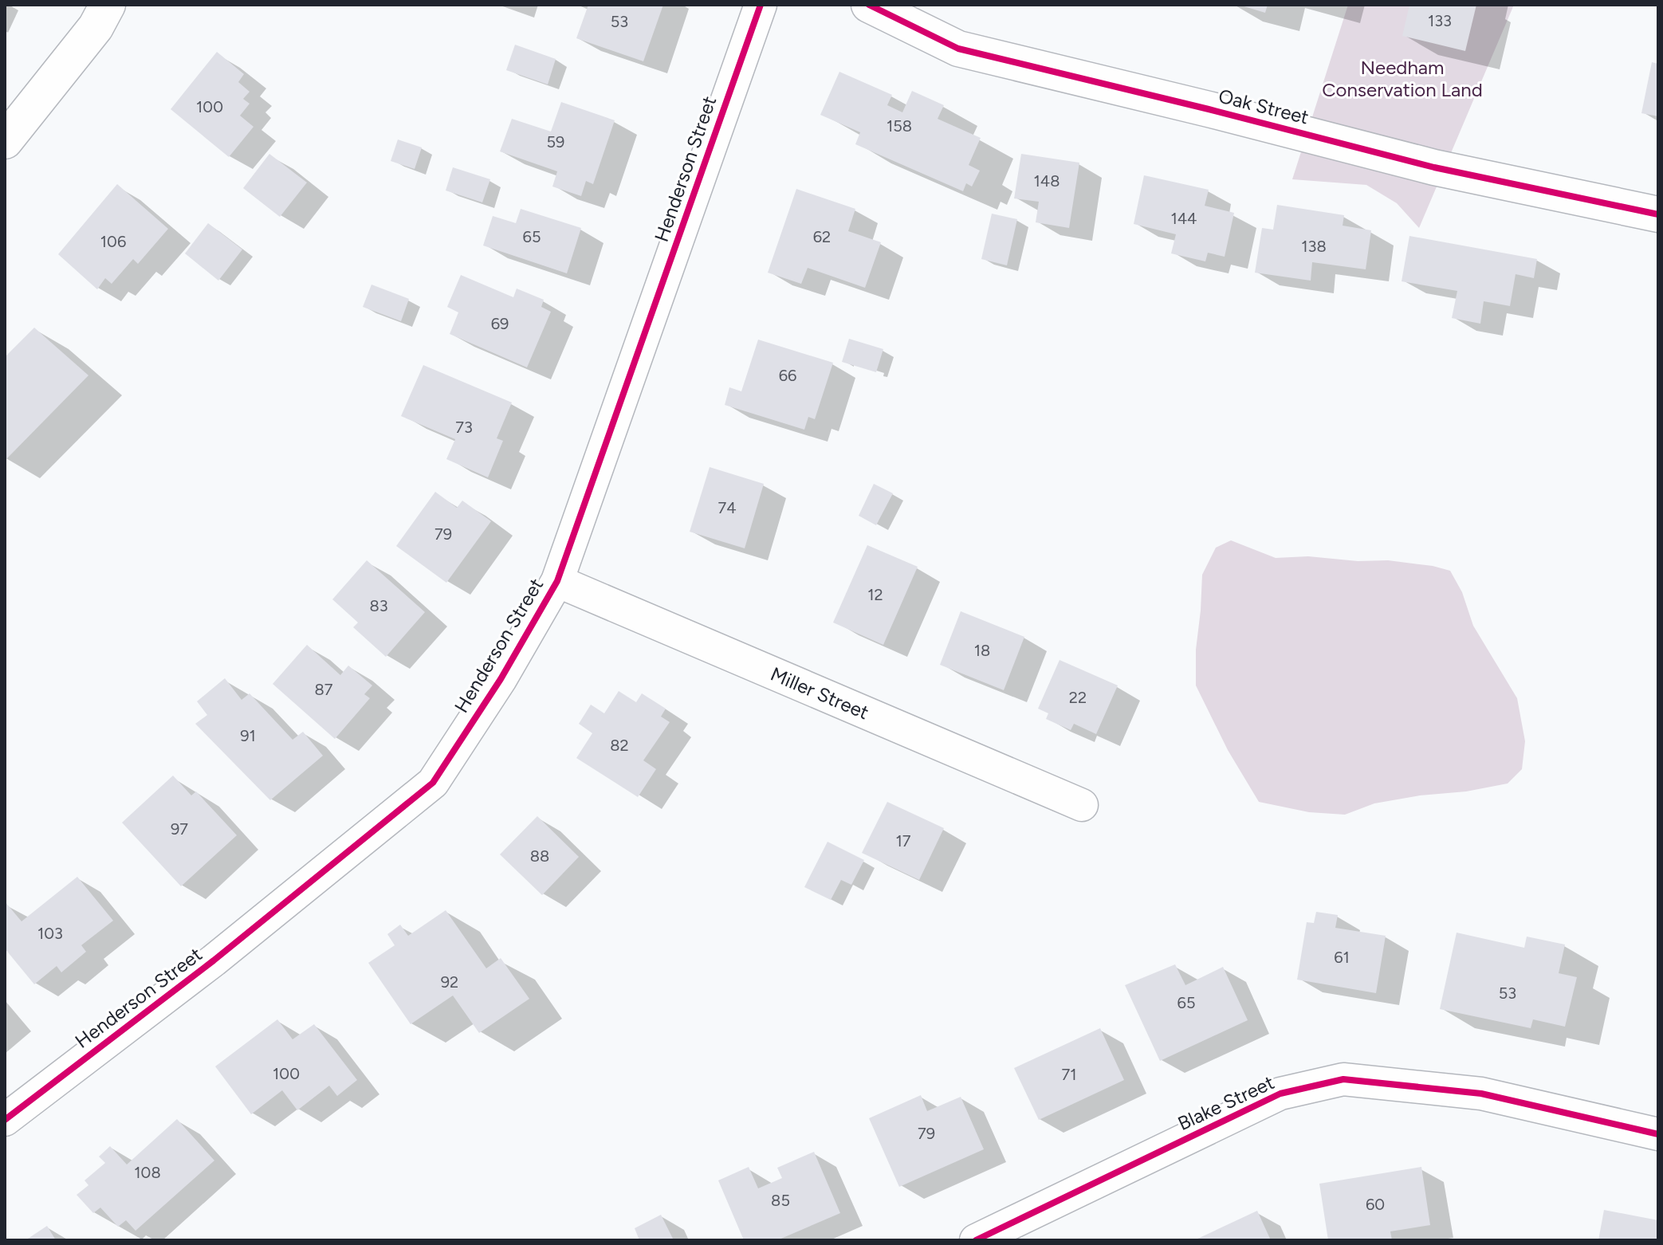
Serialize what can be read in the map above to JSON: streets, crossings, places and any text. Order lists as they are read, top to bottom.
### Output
{
  "streets": {
    "street": [
      "Oak Street",
      "Henderson Street",
      "Miller Street",
      "Blake Street"
    ]
  },
  "crossings": [
    ["Henderson Street", "Miller Street"]
  ],
  "parks": ["Needham Conservation Land"],
  "house_numbers": [
    "133",
    "53",
    "100",
    "158",
    "59",
    "148",
    "144",
    "65",
    "62",
    "106",
    "138",
    "69",
    "66",
    "73",
    "74",
    "79",
    "12",
    "83",
    "18",
    "87",
    "22",
    "91",
    "82",
    "97",
    "17",
    "88",
    "103",
    "61",
    "92",
    "53",
    "65",
    "100",
    "71",
    "79",
    "108",
    "85",
    "60"
  ]
}
